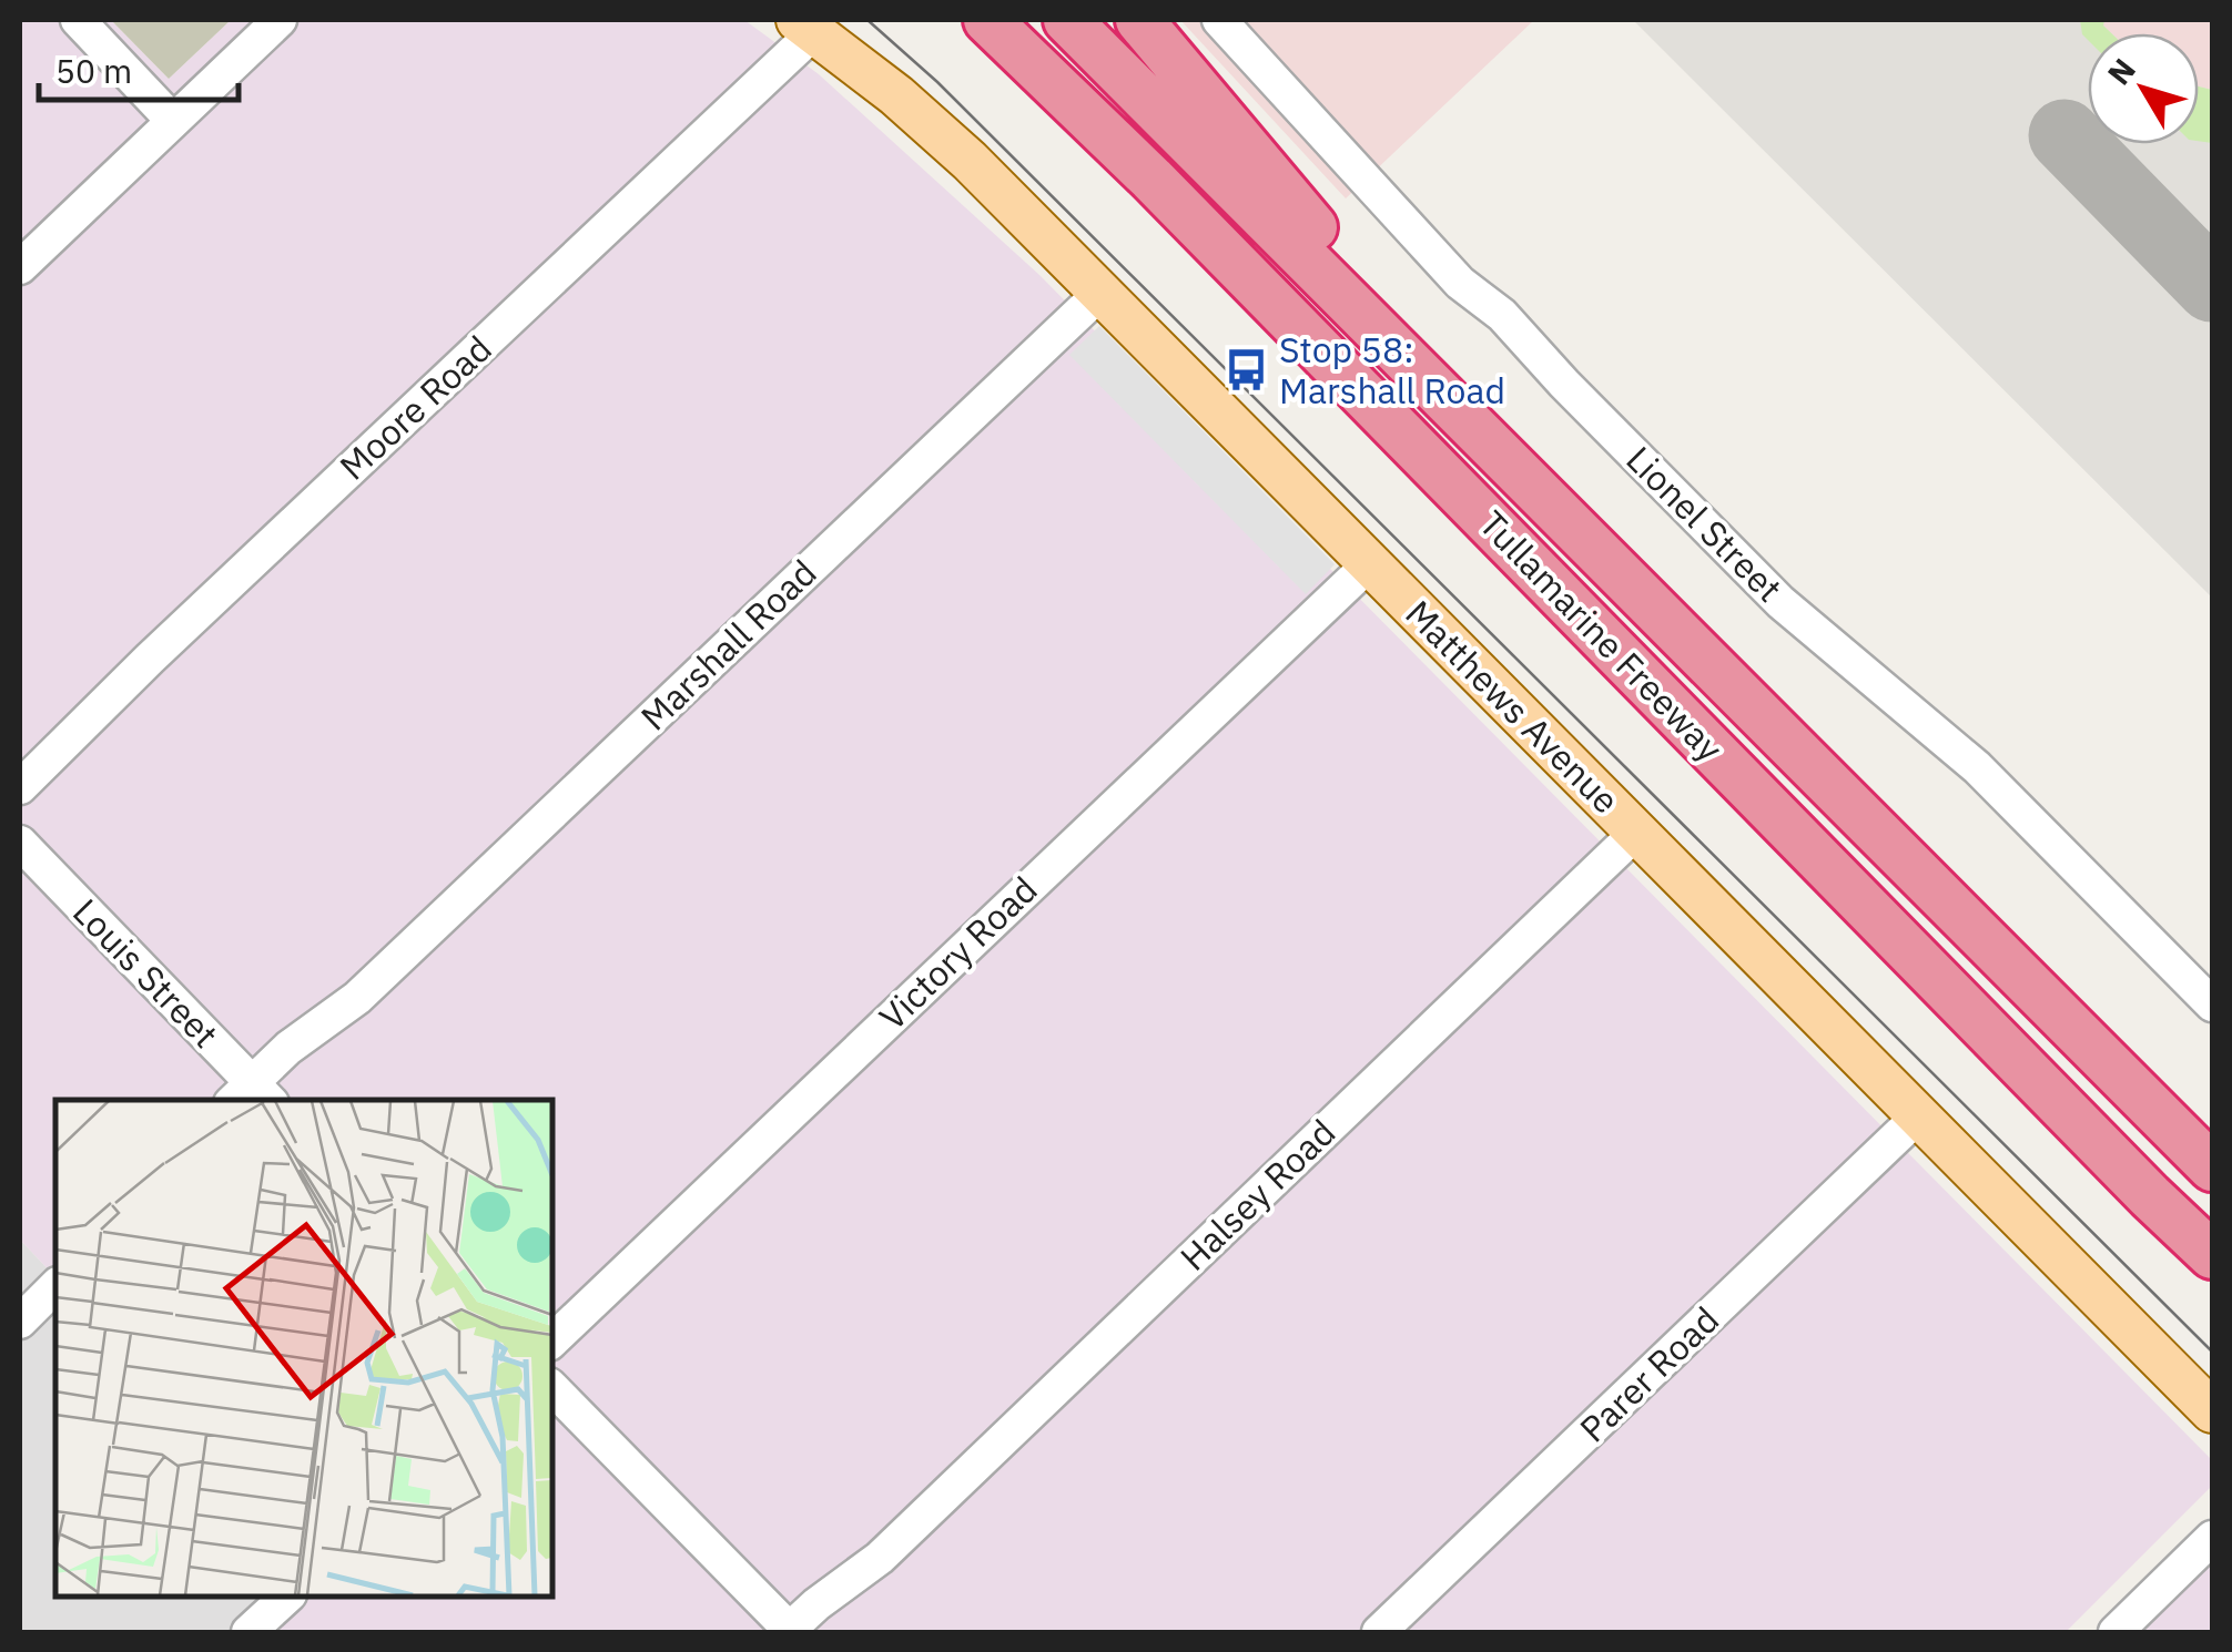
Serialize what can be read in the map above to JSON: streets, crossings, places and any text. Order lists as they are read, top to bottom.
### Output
{
  "streets": {
    "highway": ["Tullamarine Freeway"],
    "main road": ["Matthews Avenue"],
    "street": [
      "Moore Road",
      "Lionel Street",
      "Marshall Road",
      "Victory Road",
      "Louis Street",
      "Halsey Road",
      "Parer Road"
    ]
  },
  "crossings": [
    ["Moore Road", "Matthews Avenue"],
    ["Marshall Road", "Matthews Avenue"],
    ["Marshall Road", "Louis Street"],
    ["Matthews Avenue", "Victory Road"],
    ["Matthews Avenue", "Halsey Road"],
    ["Matthews Avenue", "Parer Road"]
  ],
  "places": {
    "bus stop": ["Stop 58: Marshall Road"]
  },
  "scale_bar": "50 m",
  "north": "top left"
}
